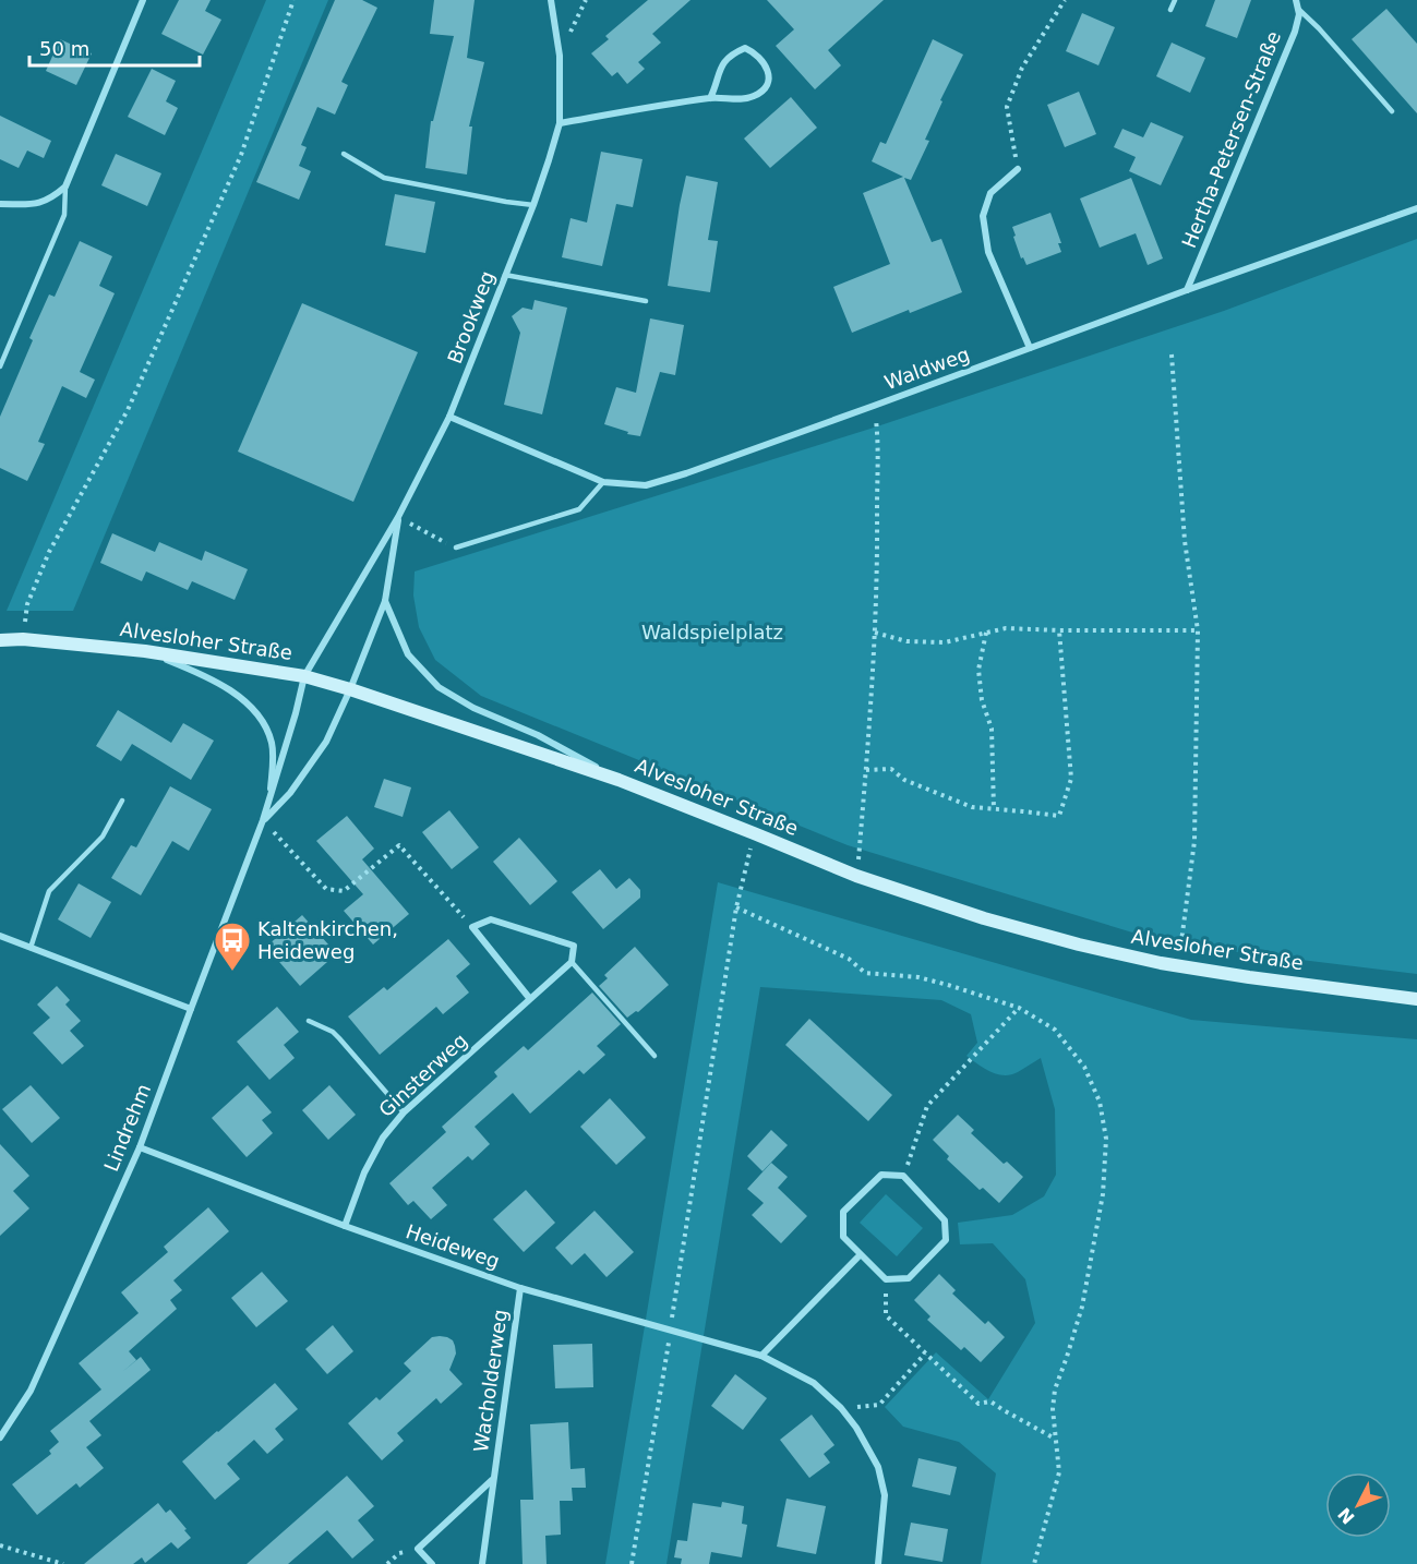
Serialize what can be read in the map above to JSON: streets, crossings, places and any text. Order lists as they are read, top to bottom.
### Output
{
  "streets": {
    "street": [
      "Hertha-Petersen-Straße",
      "Brookweg",
      "Waldweg",
      "Alvesloher Straße",
      "Ginsterweg",
      "Lindrehm",
      "Heideweg",
      "Wacholderweg"
    ]
  },
  "crossings": [
    ["Hertha-Petersen-Straße", "Waldweg"],
    ["Brookweg", "Waldweg"],
    ["Brookweg", "Alvesloher Straße"],
    ["Brookweg", "Lindrehm"],
    ["Alvesloher Straße", "Lindrehm"],
    ["Ginsterweg", "Heideweg"],
    ["Lindrehm", "Heideweg"],
    ["Heideweg", "Wacholderweg"]
  ],
  "parks": ["Waldspielplatz"],
  "places": {
    "bus stop": ["Kaltenkirchen, Heideweg"]
  },
  "scale_bar": "50 m",
  "north": "bottom left"
}
